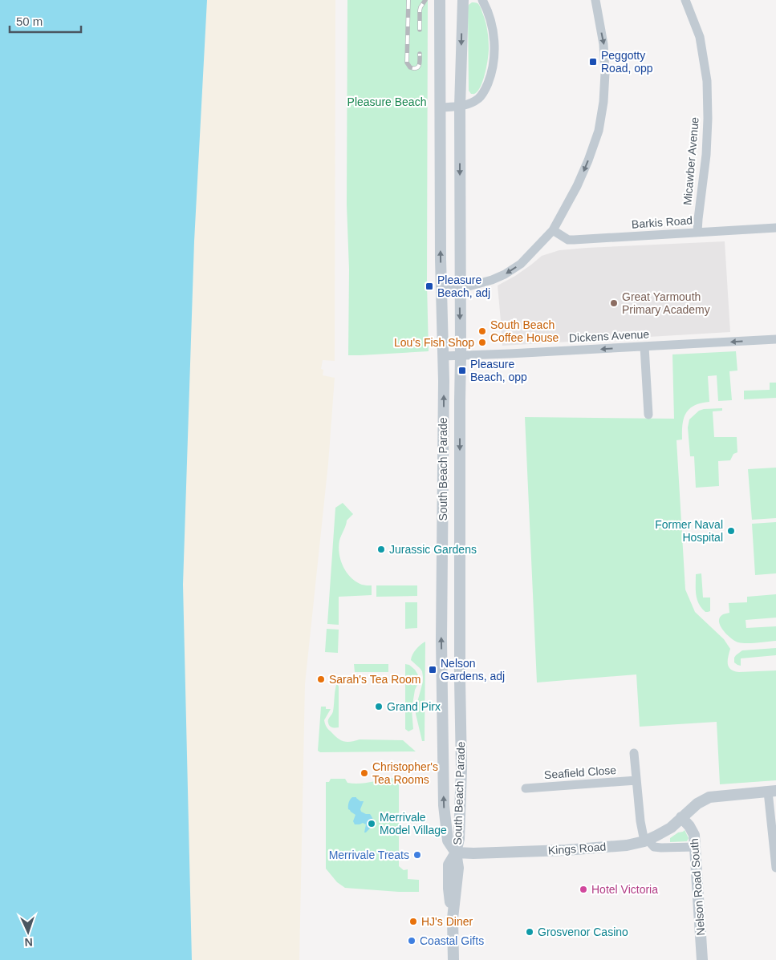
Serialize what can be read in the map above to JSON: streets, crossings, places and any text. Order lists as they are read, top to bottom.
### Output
{
  "streets": {
    "street": [
      "Micawber Avenue",
      "Barkis Road",
      "Dickens Avenue",
      "South Beach Parade",
      "Seafield Close",
      "Kings Road",
      "Nelson Road South"
    ]
  },
  "crossings": [
    ["Micawber Avenue", "Barkis Road"],
    ["Dickens Avenue", "South Beach Parade"],
    ["South Beach Parade", "Kings Road"],
    ["Kings Road", "Nelson Road South"]
  ],
  "one_way": ["Dickens Avenue"],
  "parks": ["Pleasure Beach"],
  "places": {
    "transit": [
      "Peggotty Road, opp",
      "Pleasure Beach, adj",
      "Pleasure Beach, opp",
      "Nelson Gardens, adj"
    ],
    "other": [
      "Great Yarmouth Primary Academy",
      "South Beach Coffee House",
      "Lou's Fish Shop",
      "Former Naval Hospital",
      "Jurassic Gardens",
      "Sarah's Tea Room",
      "Grand Pirx",
      "Christopher's Tea Rooms",
      "Merrivale Model Village",
      "Merrivale Treats",
      "Hotel Victoria",
      "HJ's Diner",
      "Grosvenor Casino",
      "Coastal Gifts"
    ]
  },
  "scale_bar": "50 m",
  "north": "bottom"
}
